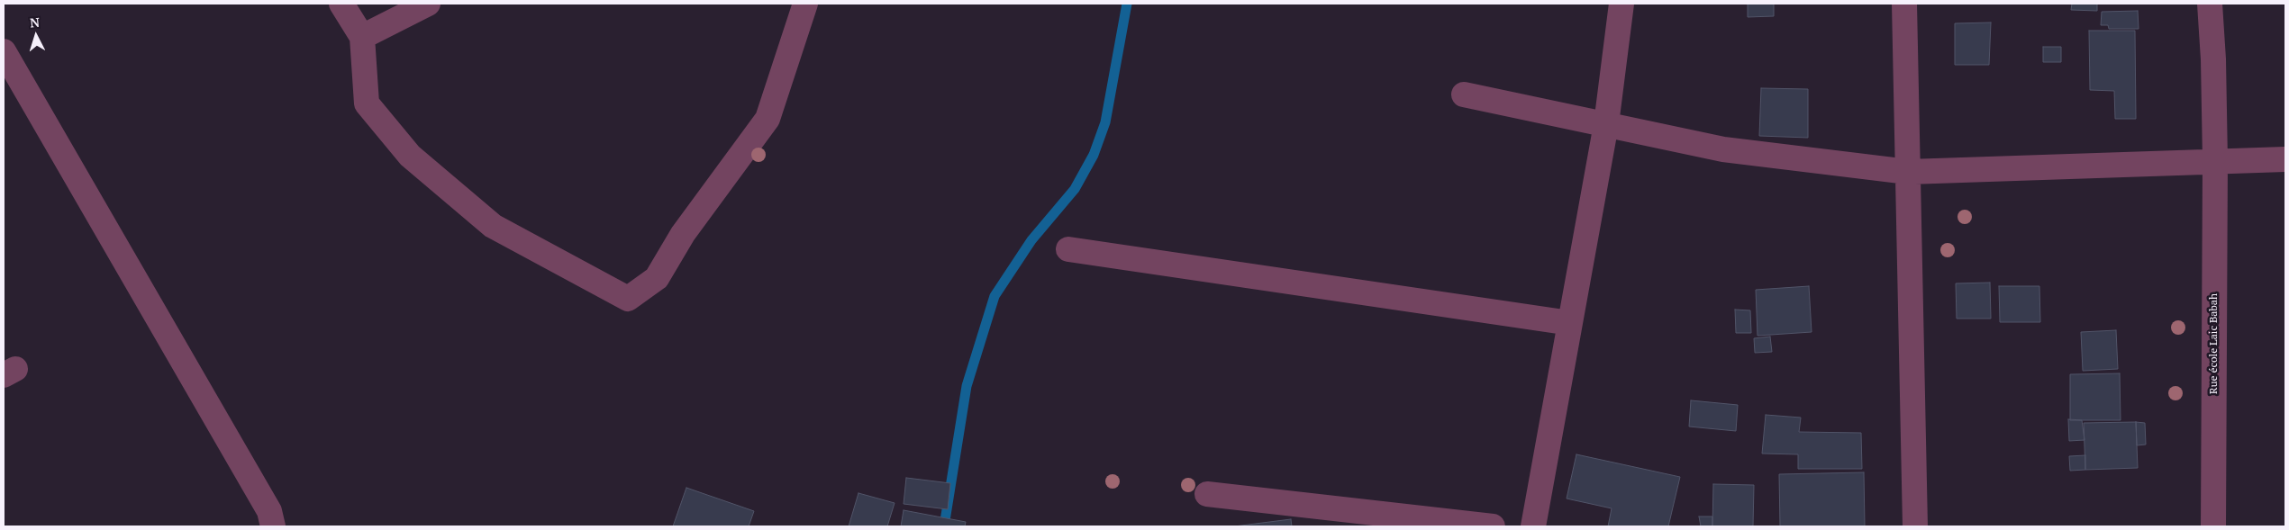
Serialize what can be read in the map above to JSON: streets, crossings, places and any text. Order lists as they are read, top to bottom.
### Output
{
  "streets": {
    "street": ["Rue école Laic Babah"]
  },
  "north": "top"
}
